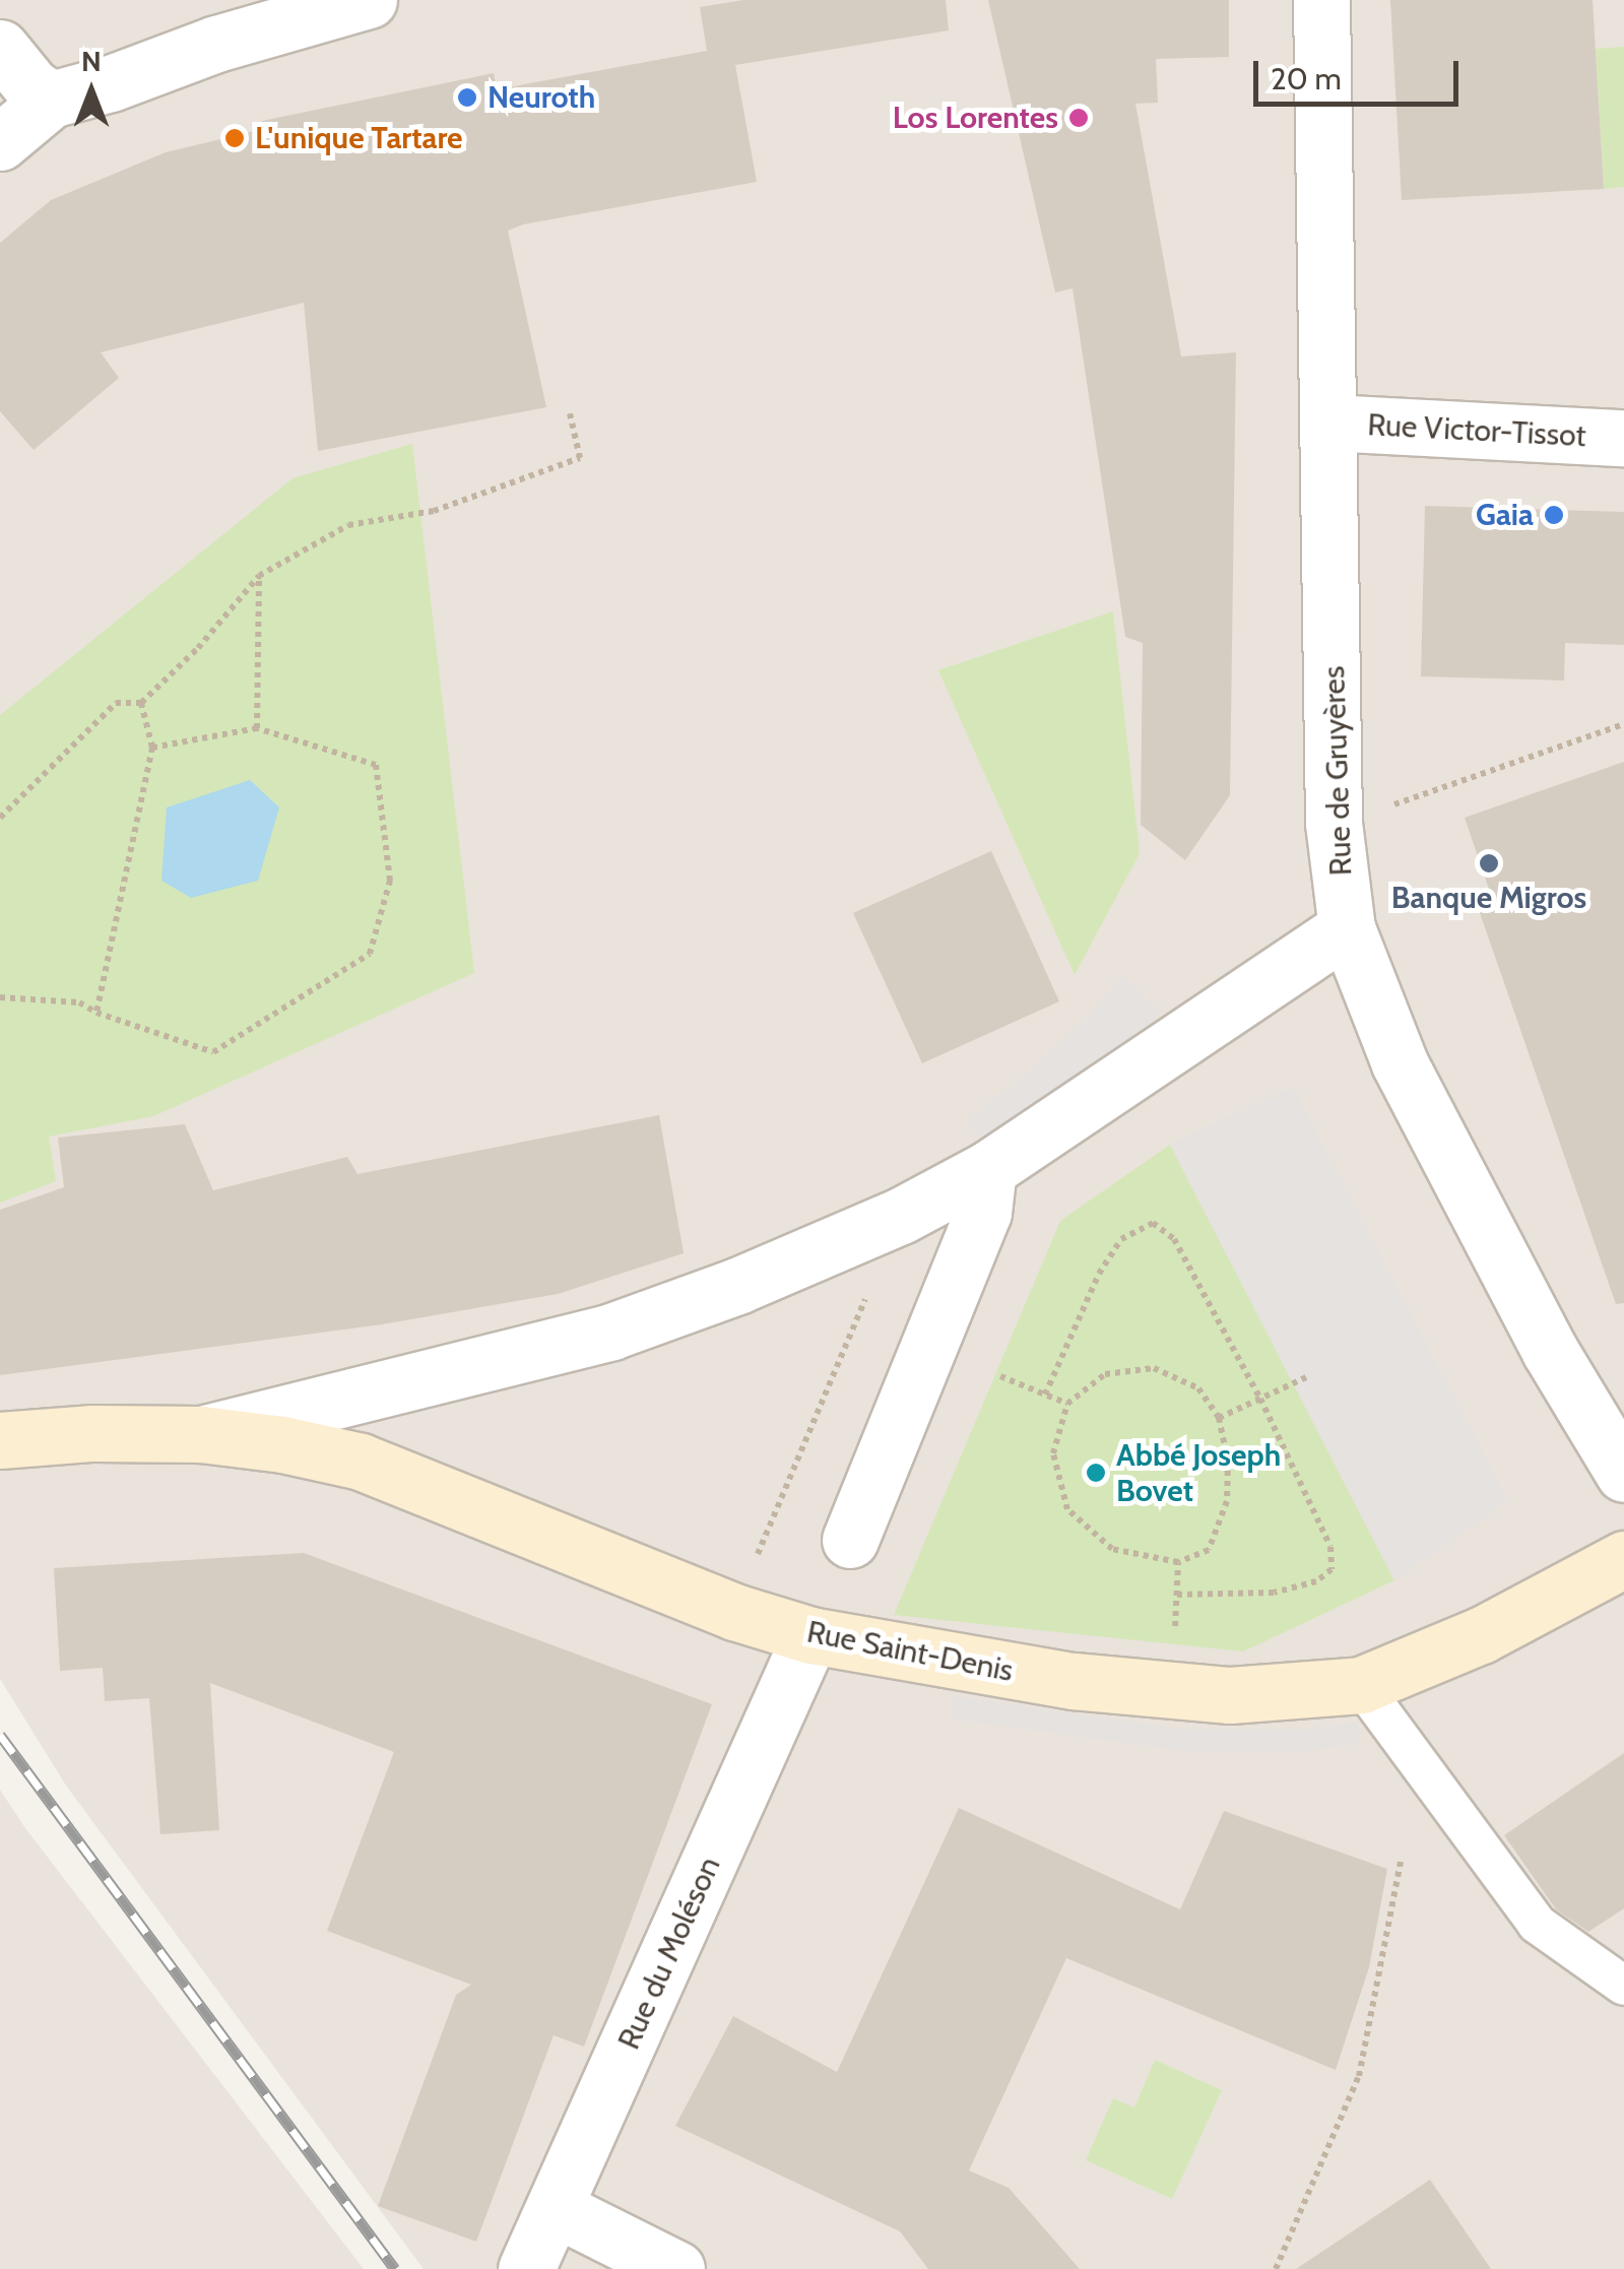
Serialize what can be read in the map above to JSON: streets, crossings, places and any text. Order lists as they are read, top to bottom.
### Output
{
  "streets": {
    "main road": ["Rue Saint-Denis"],
    "street": ["Rue Victor-Tissot", "Rue de Gruyères", "Rue du Moléson"]
  },
  "crossings": [
    ["Rue Victor-Tissot", "Rue de Gruyères"],
    ["Rue de Gruyères", "Rue Saint-Denis"],
    ["Rue Saint-Denis", "Rue du Moléson"]
  ],
  "places": [
    "Neuroth",
    "Los Lorentes",
    "L'unique Tartare",
    "Gaia",
    "Banque Migros",
    "Abbé Joseph Bovet"
  ],
  "scale_bar": "20 m",
  "north": "top"
}
